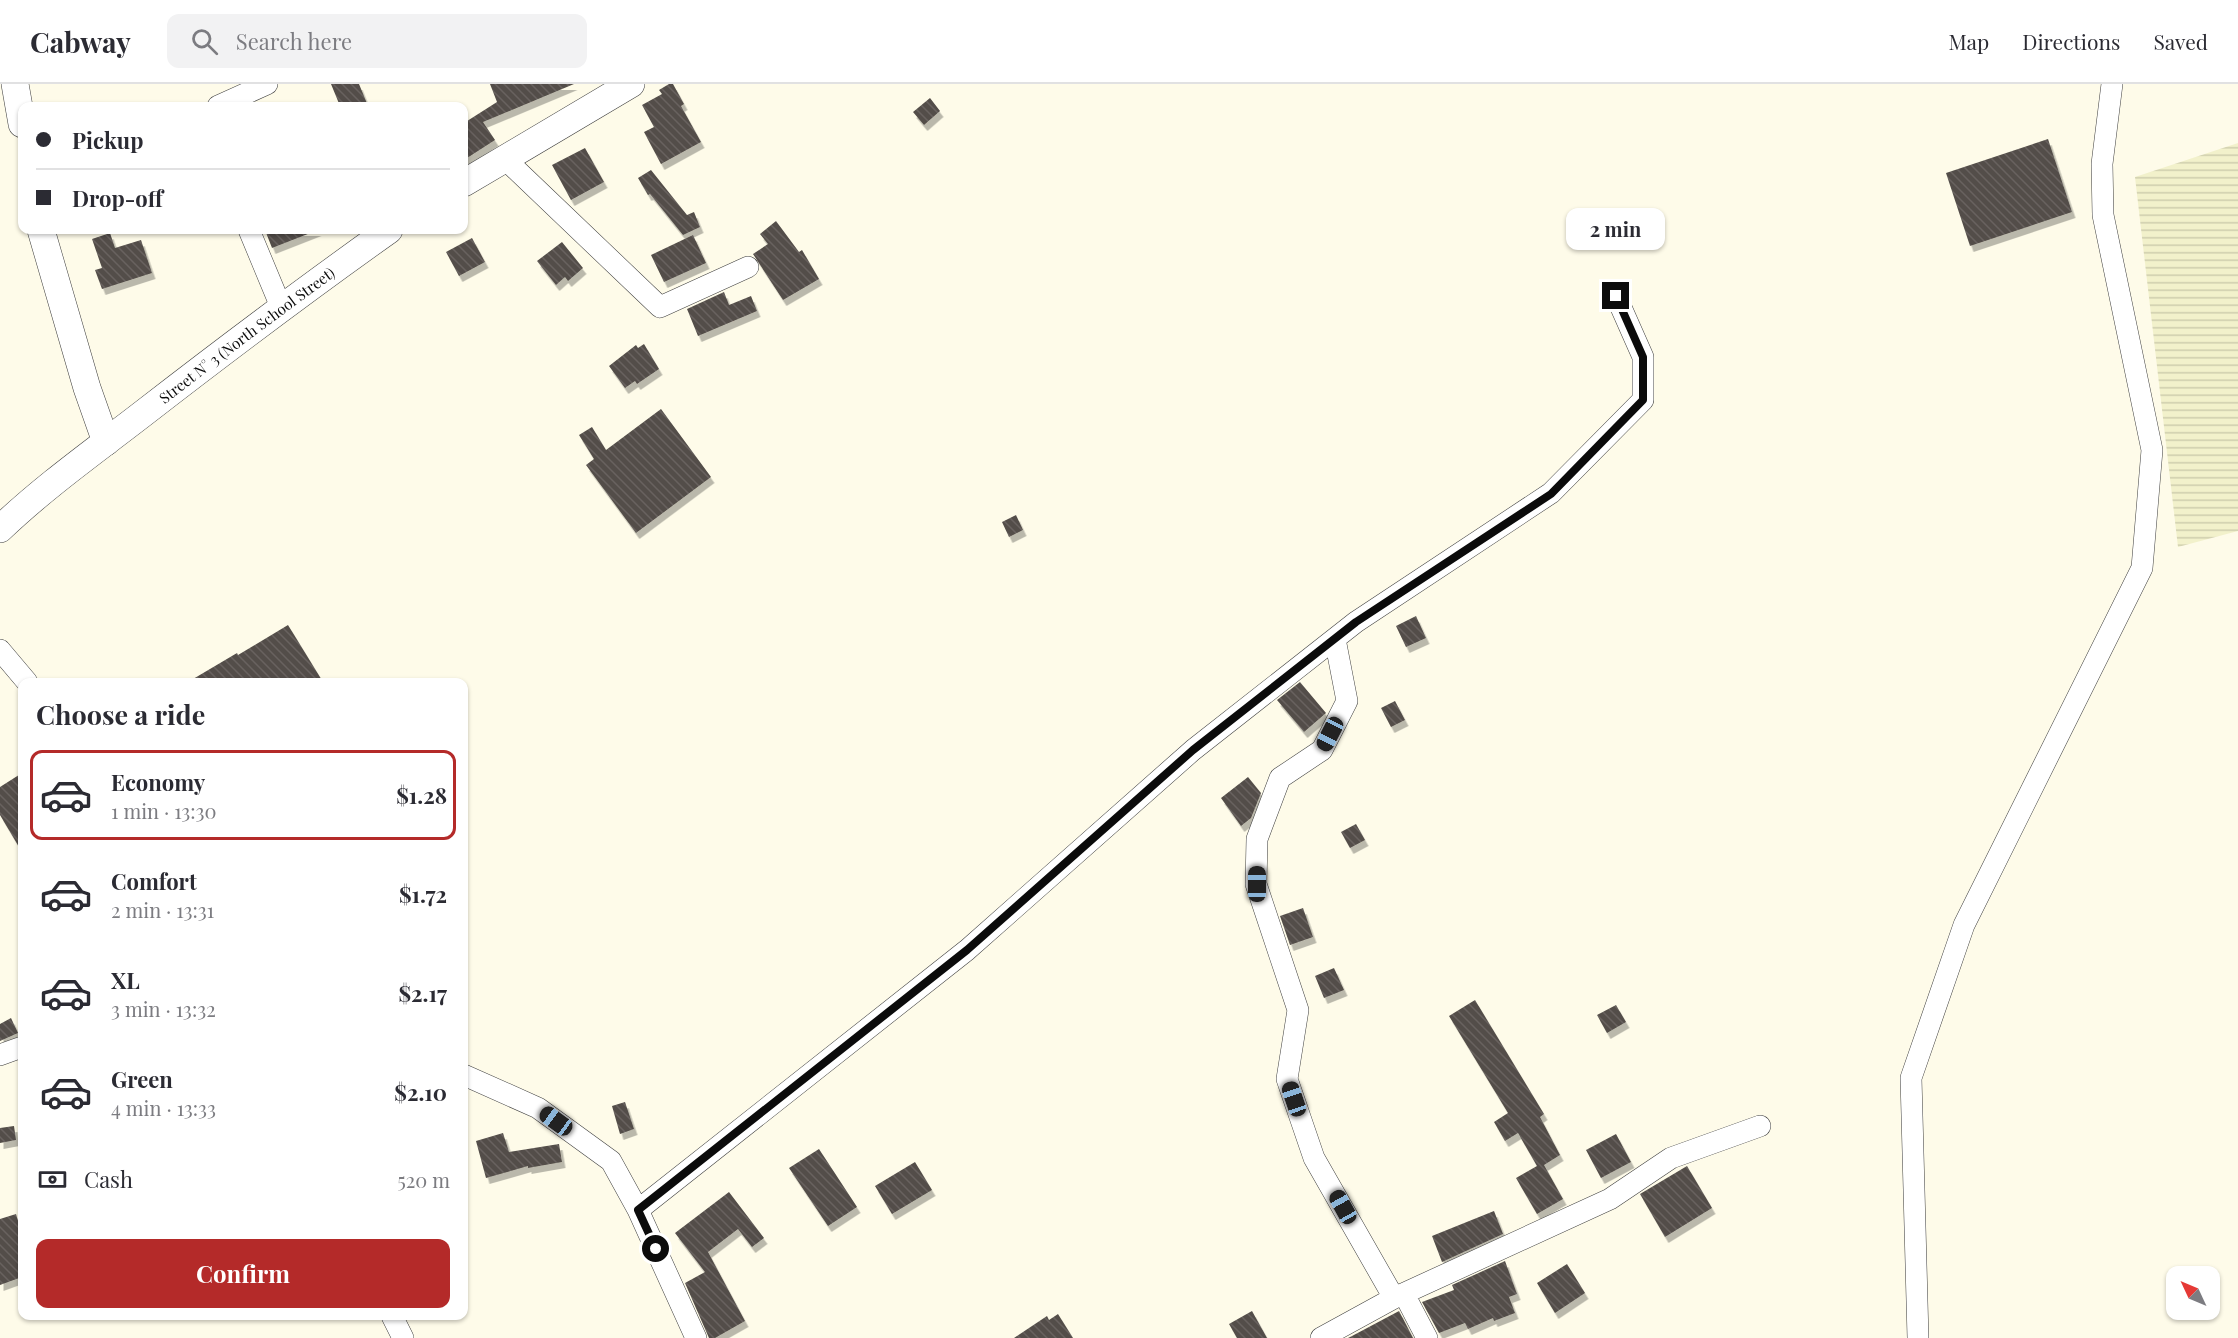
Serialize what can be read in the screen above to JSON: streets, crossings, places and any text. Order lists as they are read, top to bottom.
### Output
{
  "streets": {
    "street": ["Street N° 3 (North School Street)"]
  },
  "north": "top left",
  "page": {
    "header": "Cabway",
    "search": "Search here",
    "nav": ["Map", "Directions", "Saved"],
    "banner": ["Pickup", "Drop-off"],
    "bubble": "2 min",
    "heading": "Choose a ride",
    "list": [
      {
        "name": "Economy",
        "note": "1 min · 13:30",
        "value": "$1.28"
      },
      {
        "name": "Comfort",
        "note": "2 min · 13:31",
        "value": "$1.72"
      },
      {
        "name": "XL",
        "note": "3 min · 13:32",
        "value": "$2.17"
      },
      {
        "name": "Green",
        "note": "4 min · 13:33",
        "value": "$2.10"
      }
    ],
    "pay": ["Cash", "520 m"],
    "buttons": "Confirm"
  }
}
